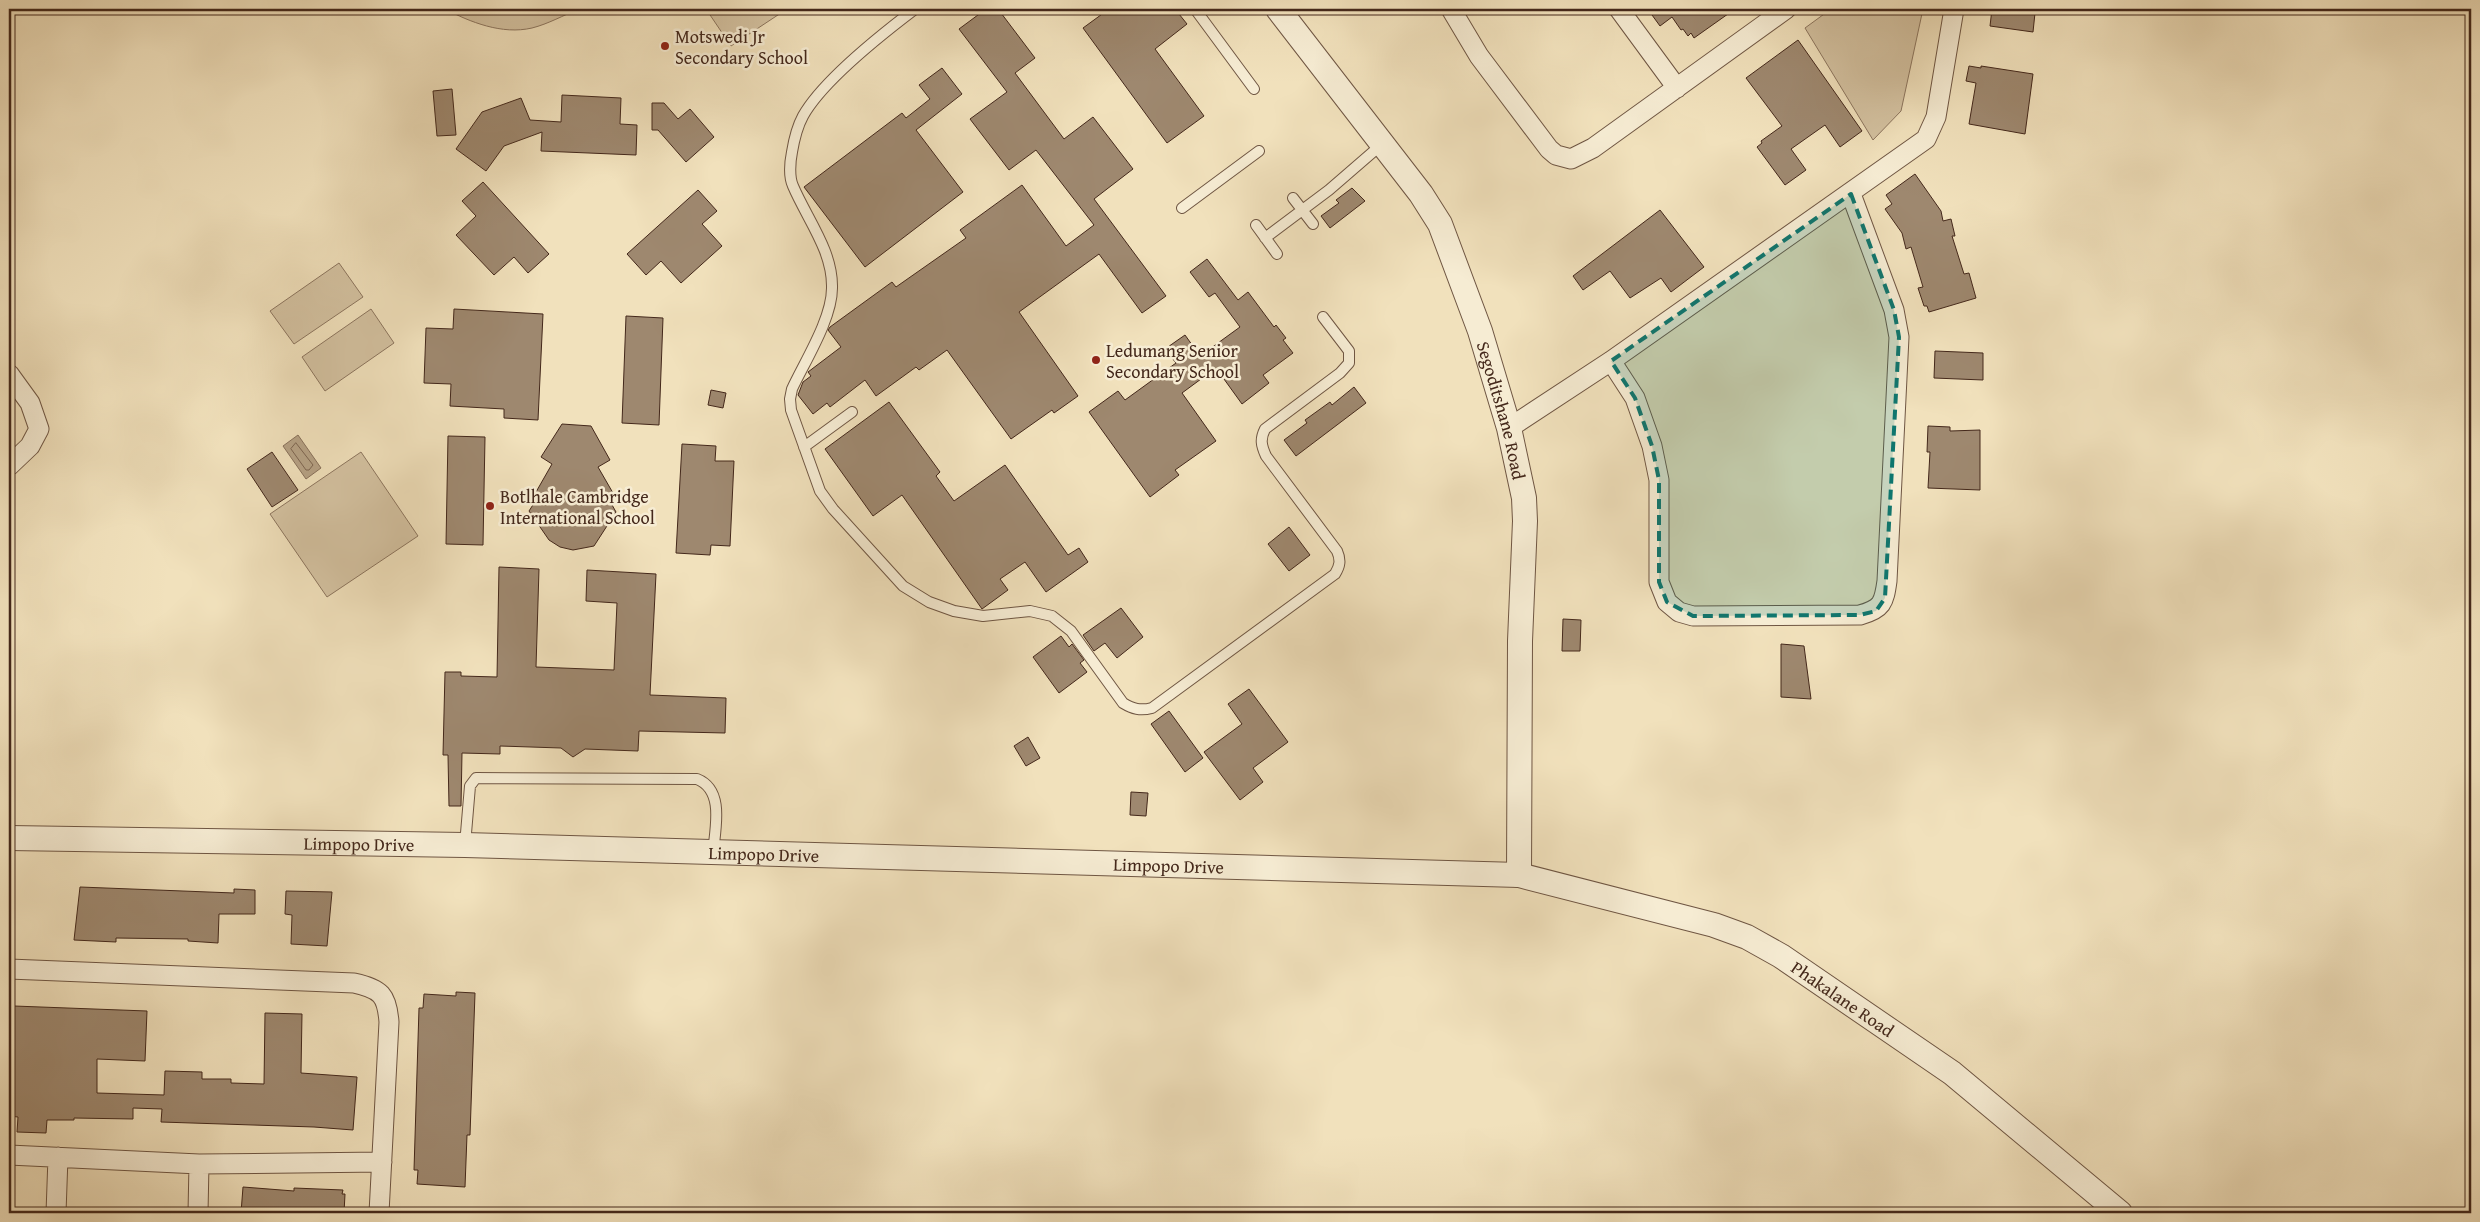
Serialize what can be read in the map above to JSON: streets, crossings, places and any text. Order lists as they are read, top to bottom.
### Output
{
  "streets": {
    "street": ["Segoditshane Road", "Limpopo Drive", "Phakalane Road"]
  },
  "crossings": [
    ["Segoditshane Road", "Limpopo Drive"],
    ["Segoditshane Road", "Phakalane Road"],
    ["Limpopo Drive", "Phakalane Road"]
  ],
  "places": ["Motswedi Jr Secondary School", "Ledumang Senior Secondary School", "Botlhale Cambridge International School"]
}
